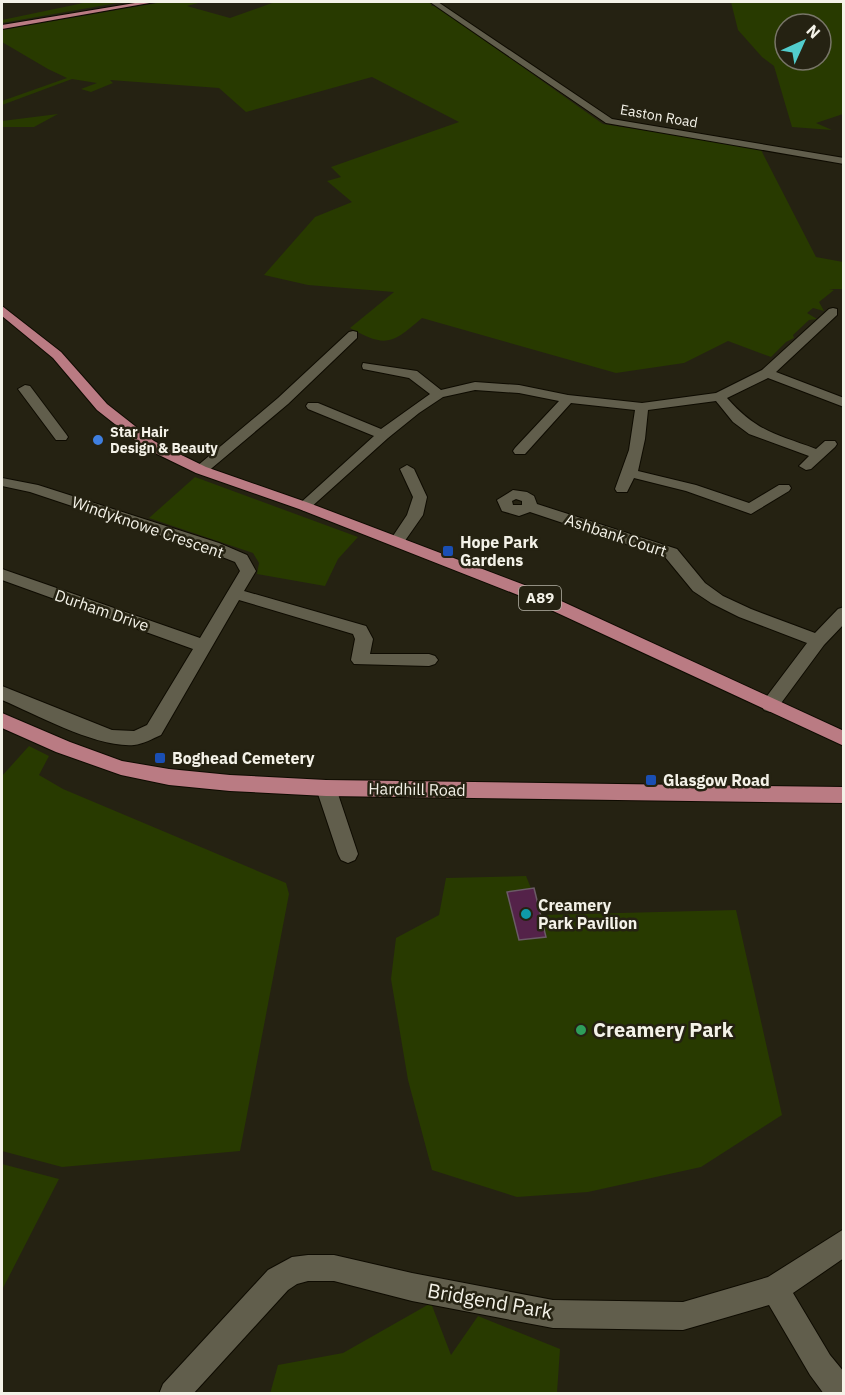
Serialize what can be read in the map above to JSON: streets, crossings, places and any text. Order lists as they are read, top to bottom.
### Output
{
  "streets": {
    "main road": ["A89", "Hardhill Road"],
    "street": [
      "Easton Road",
      "Windyknowe Crescent",
      "Ashbank Court",
      "Durham Drive",
      "Bridgend Park"
    ]
  },
  "crossings": [
    ["Windyknowe Crescent", "Durham Drive"]
  ],
  "places": {
    "other": ["Star Hair Design & Beauty", "Creamery Park Pavilion", "Creamery Park"],
    "transit": ["Hope Park Gardens", "Boghead Cemetery", "Glasgow Road"]
  },
  "north": "top right"
}
